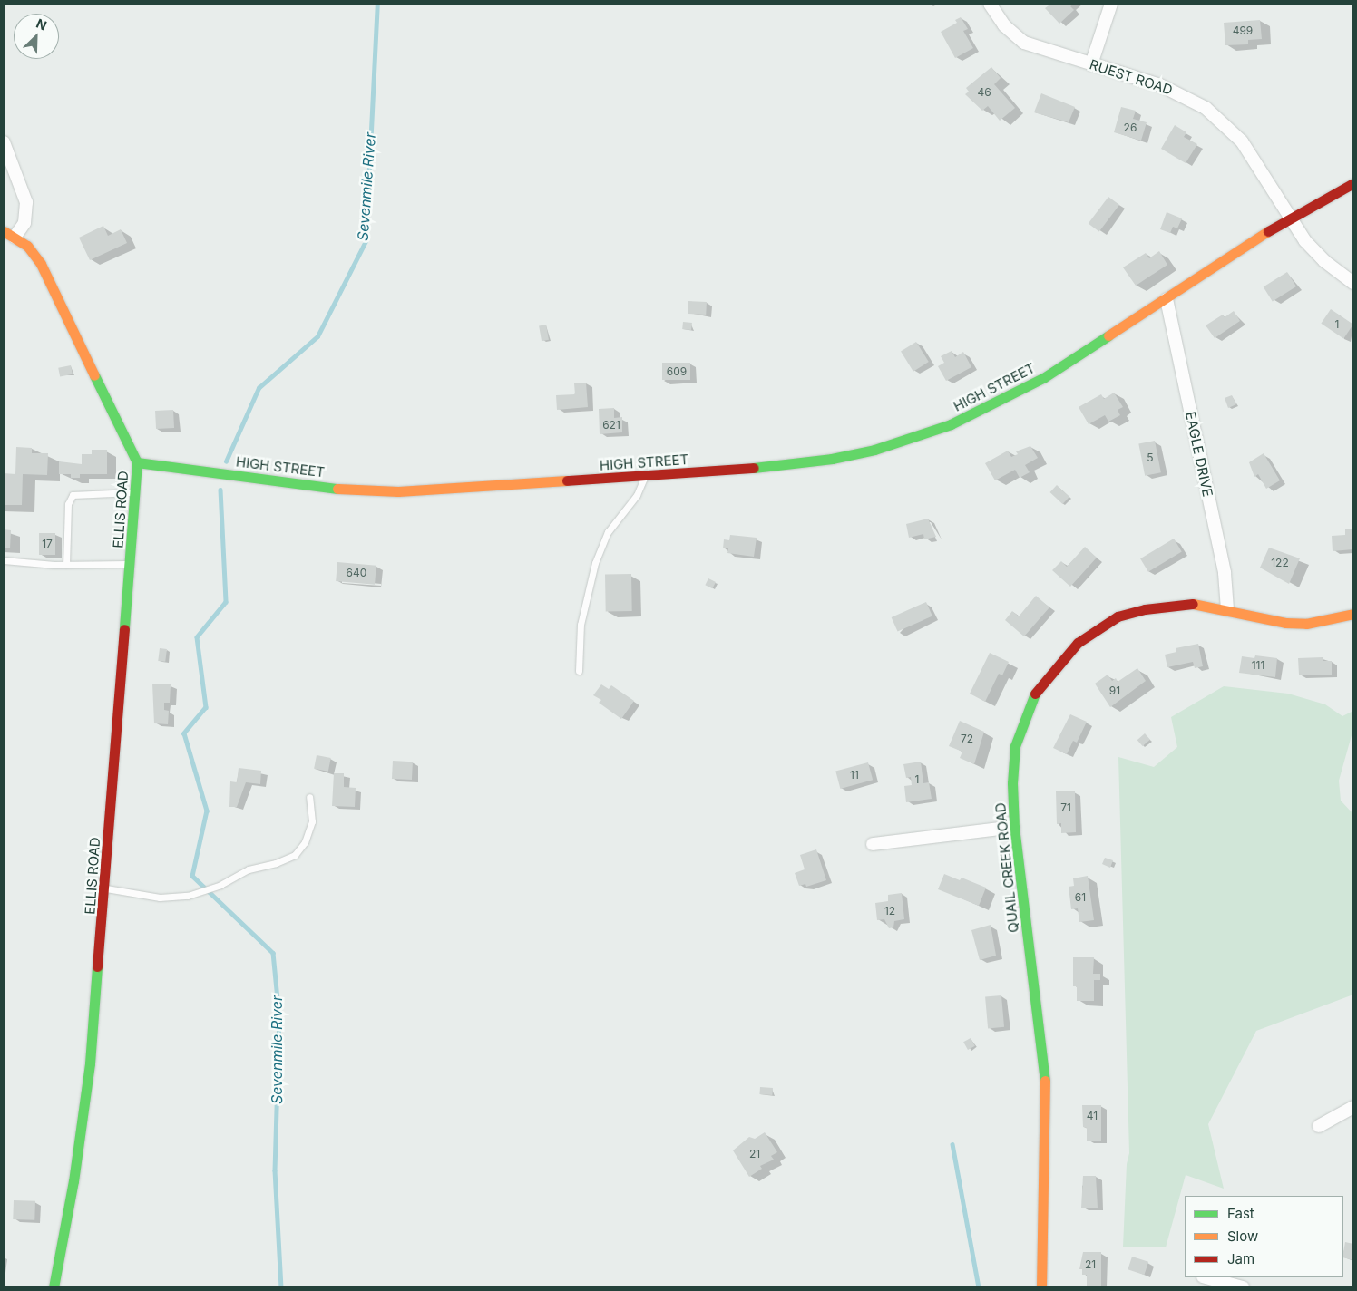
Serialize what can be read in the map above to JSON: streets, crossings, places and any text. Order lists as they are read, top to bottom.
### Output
{
  "streets": {
    "street": [
      "RUEST ROAD",
      "HIGH STREET",
      "EAGLE DRIVE",
      "ELLIS ROAD",
      "QUAIL CREEK ROAD"
    ]
  },
  "crossings": [
    ["RUEST ROAD", "HIGH STREET"],
    ["HIGH STREET", "EAGLE DRIVE"],
    ["HIGH STREET", "ELLIS ROAD"],
    ["EAGLE DRIVE", "QUAIL CREEK ROAD"]
  ],
  "water": ["Sevenmile River"],
  "house_numbers": [
    "499",
    "46",
    "26",
    "1",
    "609",
    "621",
    "5",
    "17",
    "122",
    "640",
    "111",
    "91",
    "72",
    "11",
    "1",
    "71",
    "61",
    "12",
    "41",
    "21",
    "21"
  ],
  "legend": ["Fast", "Slow", "Jam"],
  "north": "top right"
}
